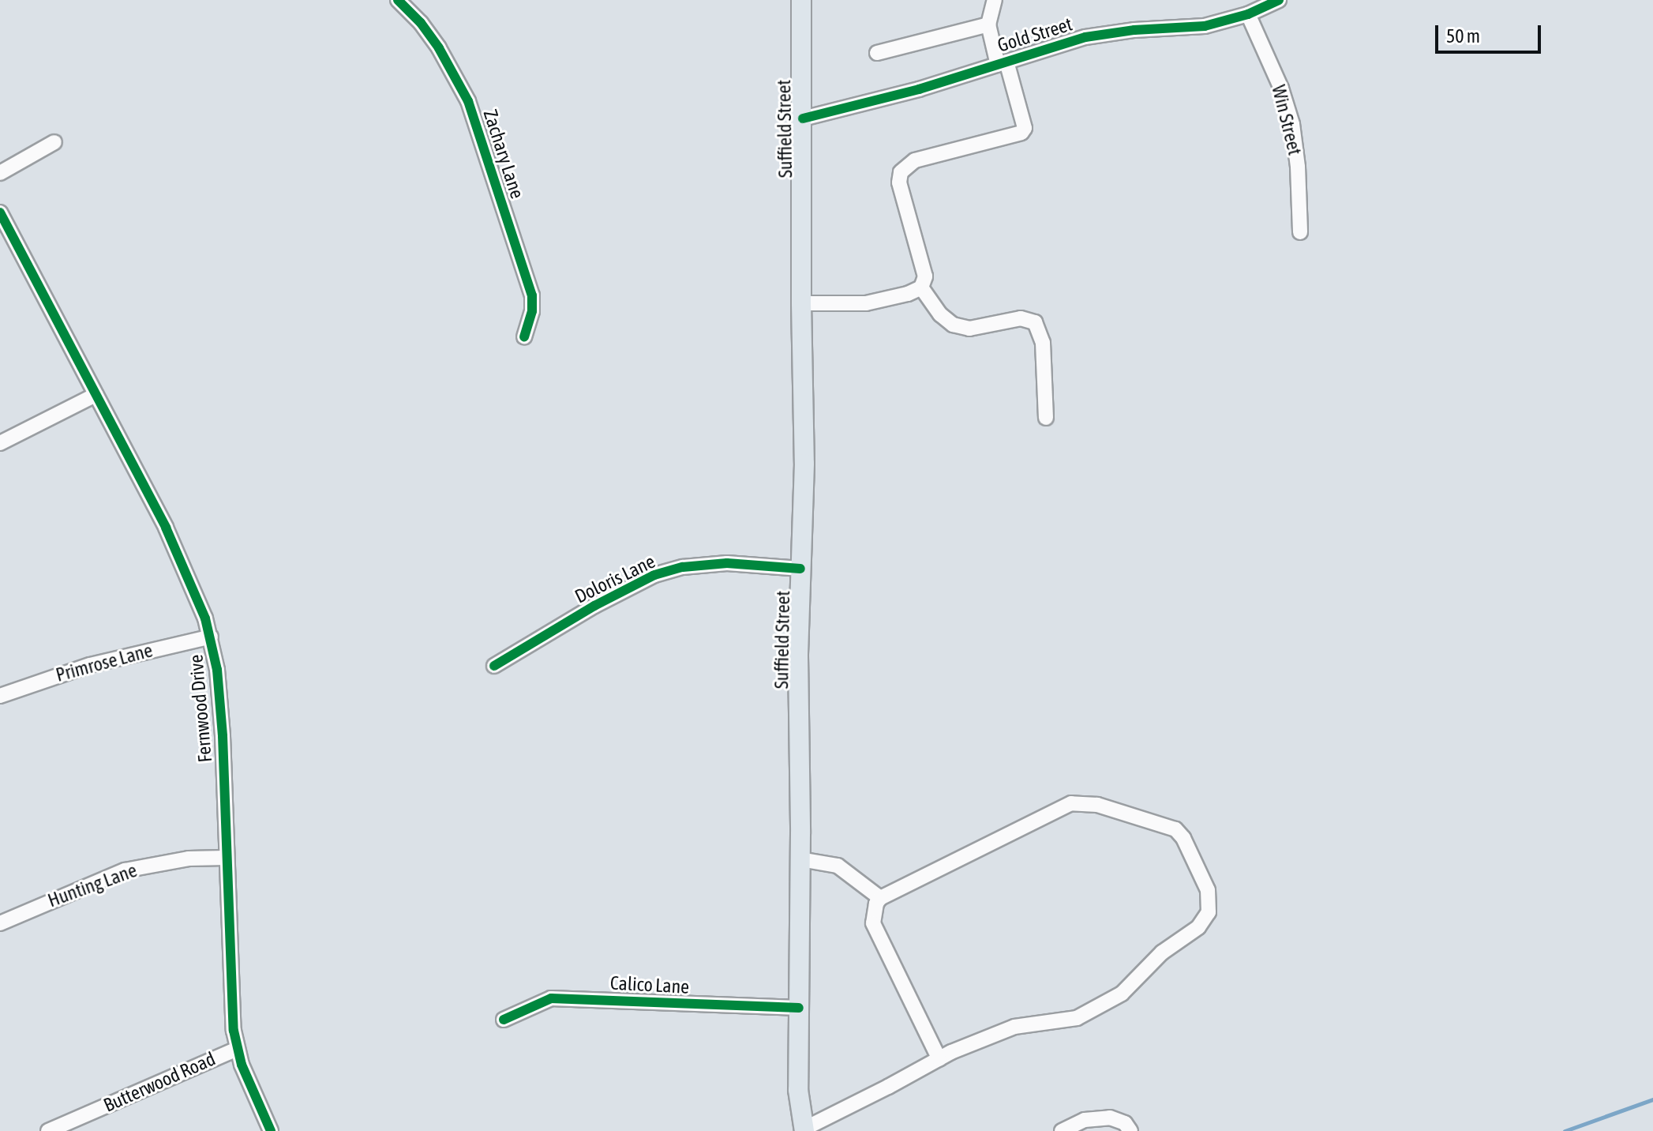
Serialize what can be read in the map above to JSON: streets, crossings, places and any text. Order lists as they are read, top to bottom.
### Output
{
  "streets": {
    "main road": ["Suffield Street"],
    "street": [
      "Gold Street",
      "Win Street",
      "Zachary Lane",
      "Doloris Lane",
      "Primrose Lane",
      "Fernwood Drive",
      "Hunting Lane",
      "Calico Lane",
      "Butterwood Road"
    ]
  },
  "crossings": [
    ["Gold Street", "Win Street"],
    ["Gold Street", "Suffield Street"],
    ["Suffield Street", "Doloris Lane"],
    ["Suffield Street", "Calico Lane"],
    ["Primrose Lane", "Fernwood Drive"],
    ["Fernwood Drive", "Hunting Lane"],
    ["Fernwood Drive", "Butterwood Road"]
  ],
  "scale_bar": "50 m"
}
